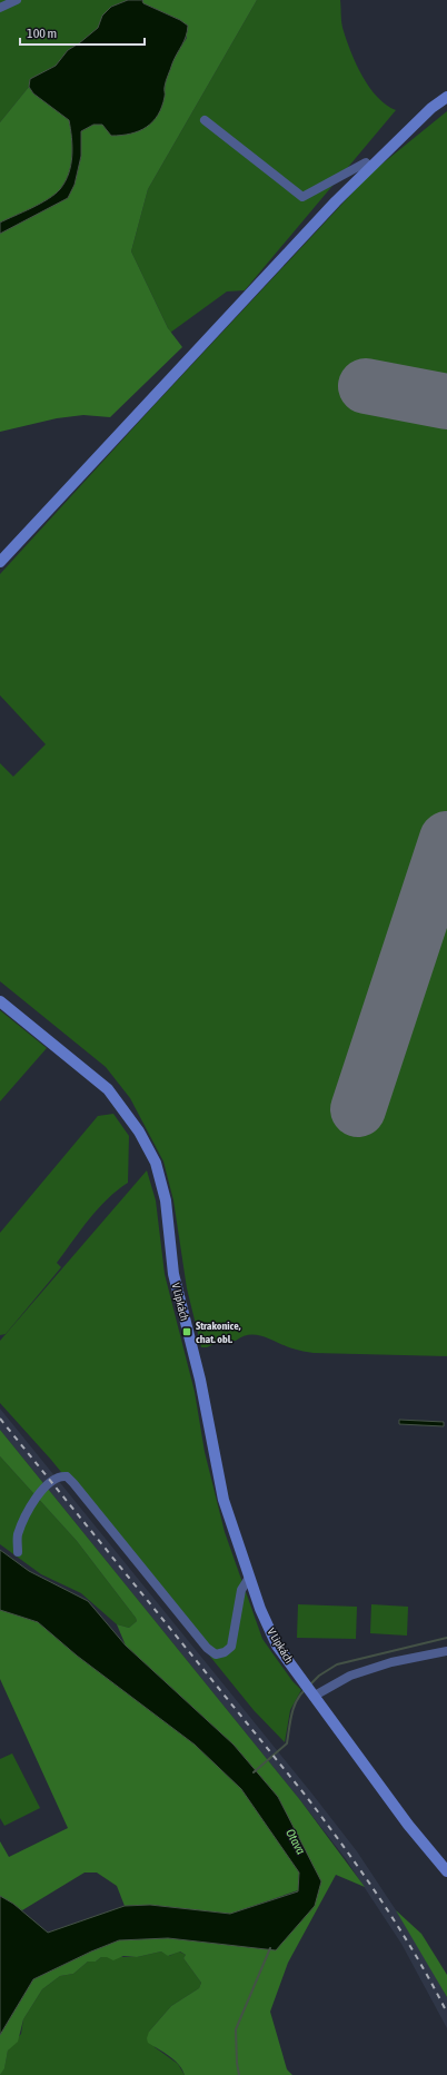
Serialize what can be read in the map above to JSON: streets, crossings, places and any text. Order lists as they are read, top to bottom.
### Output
{
  "streets": {
    "street": ["V Lipkách"]
  },
  "water": ["Otava"],
  "places": {
    "transit": ["Strakonice, chat. obl."]
  },
  "scale_bar": "100 m"
}
